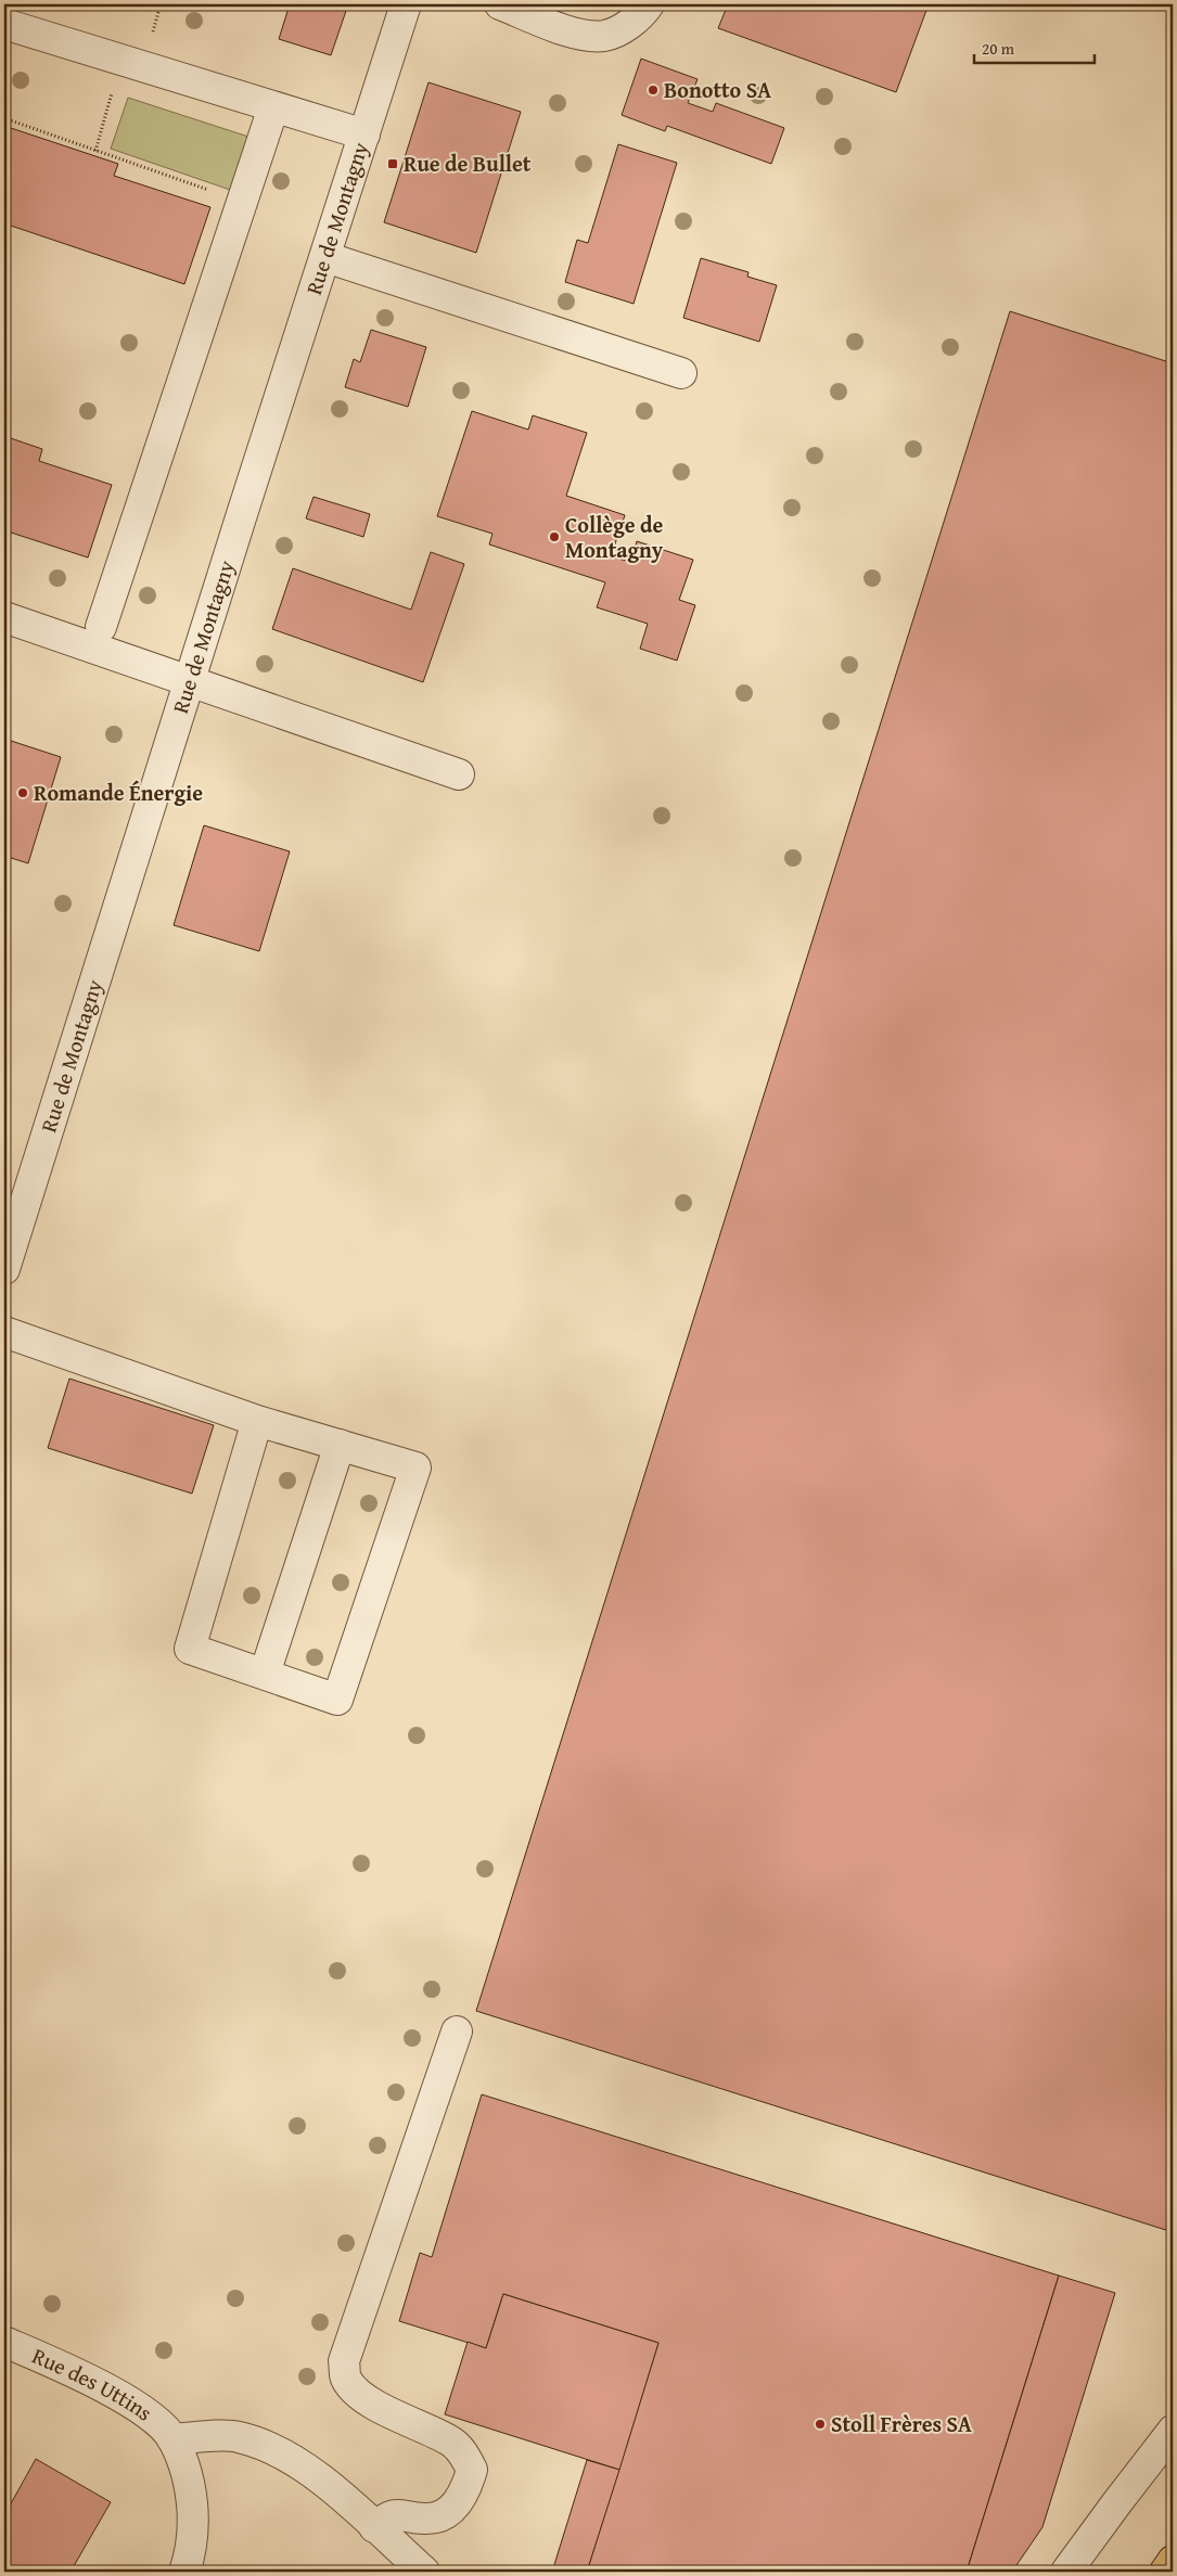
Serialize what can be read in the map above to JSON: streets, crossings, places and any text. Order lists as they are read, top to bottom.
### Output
{
  "streets": {
    "street": ["Rue de Montagny", "Rue des Uttins"]
  },
  "places": {
    "other": [
      "Bonotto SA",
      "Collège de Montagny",
      "Romande Énergie",
      "Stoll Frères SA"
    ],
    "transit": ["Rue de Bullet"]
  },
  "scale_bar": "20 m"
}
